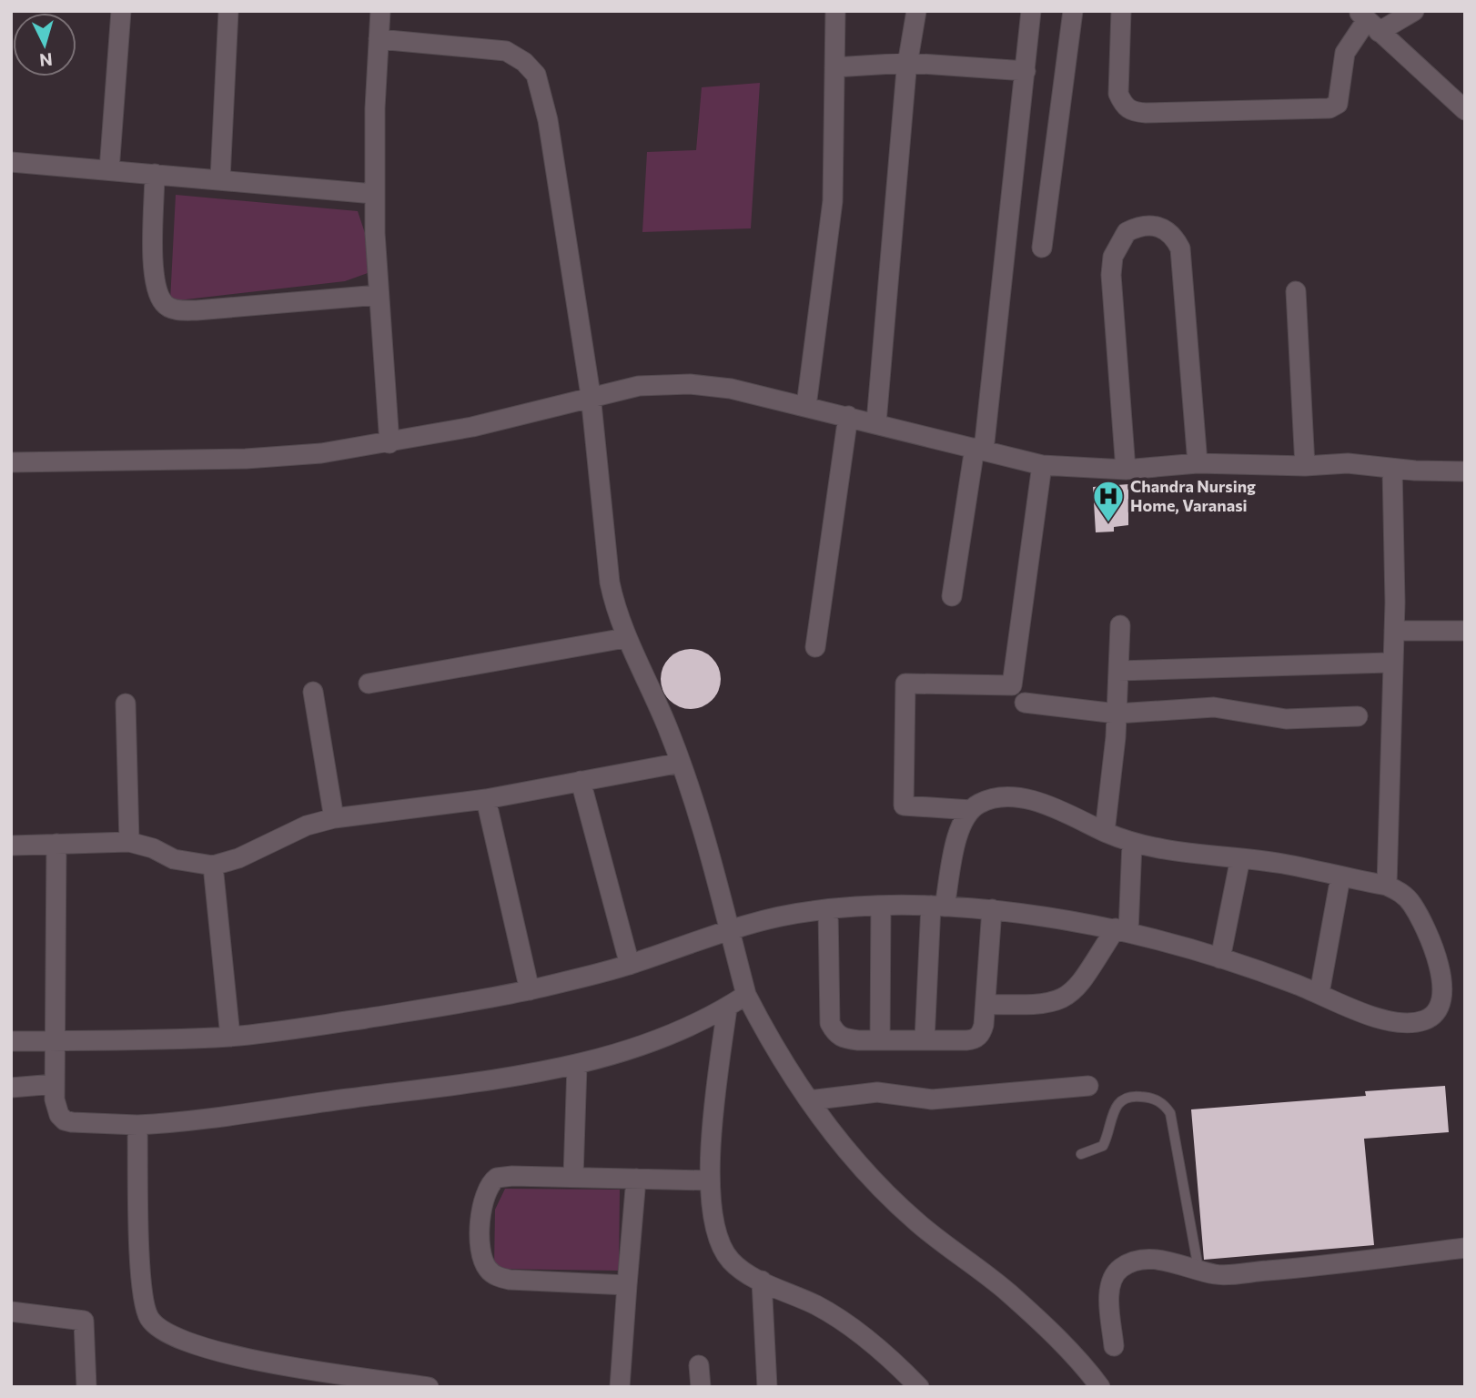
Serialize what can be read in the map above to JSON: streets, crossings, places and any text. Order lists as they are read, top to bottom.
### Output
{
  "places": {
    "hospital": ["Chandra Nursing Home, Varanasi"]
  },
  "north": "bottom"
}
